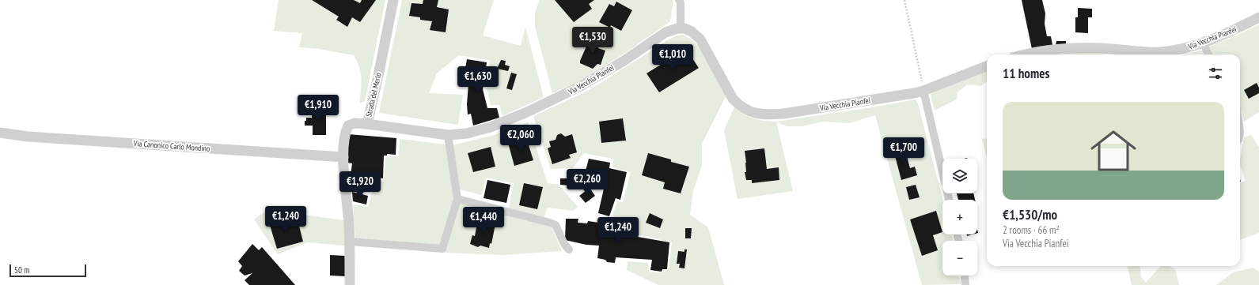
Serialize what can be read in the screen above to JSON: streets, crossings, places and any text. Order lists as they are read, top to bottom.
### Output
{
  "streets": {
    "street": ["Via Vecchia Pianfei", "Strada del Merlo", "Via Canonico Carlo Mondino"]
  },
  "crossings": [
    ["Via Vecchia Pianfei", "Strada del Merlo"],
    ["Strada del Merlo", "Via Canonico Carlo Mondino"]
  ],
  "scale_bar": "50 m",
  "page": {
    "price": [
      "€1,530",
      "€1,010",
      "€1,630",
      "€1,910",
      "€2,060",
      "€1,700",
      "€2,260",
      "€1,920",
      "€1,240",
      "€1,440",
      "€1,240"
    ],
    "heading": "11 homes",
    "list": [
      {
        "name": "€1,530/mo",
        "note": "2 rooms · 66 m² · Via Vecchia Pianfei"
      }
    ],
    "map_buttons": ["+", "−"],
    "scale": "50 m"
  }
}
